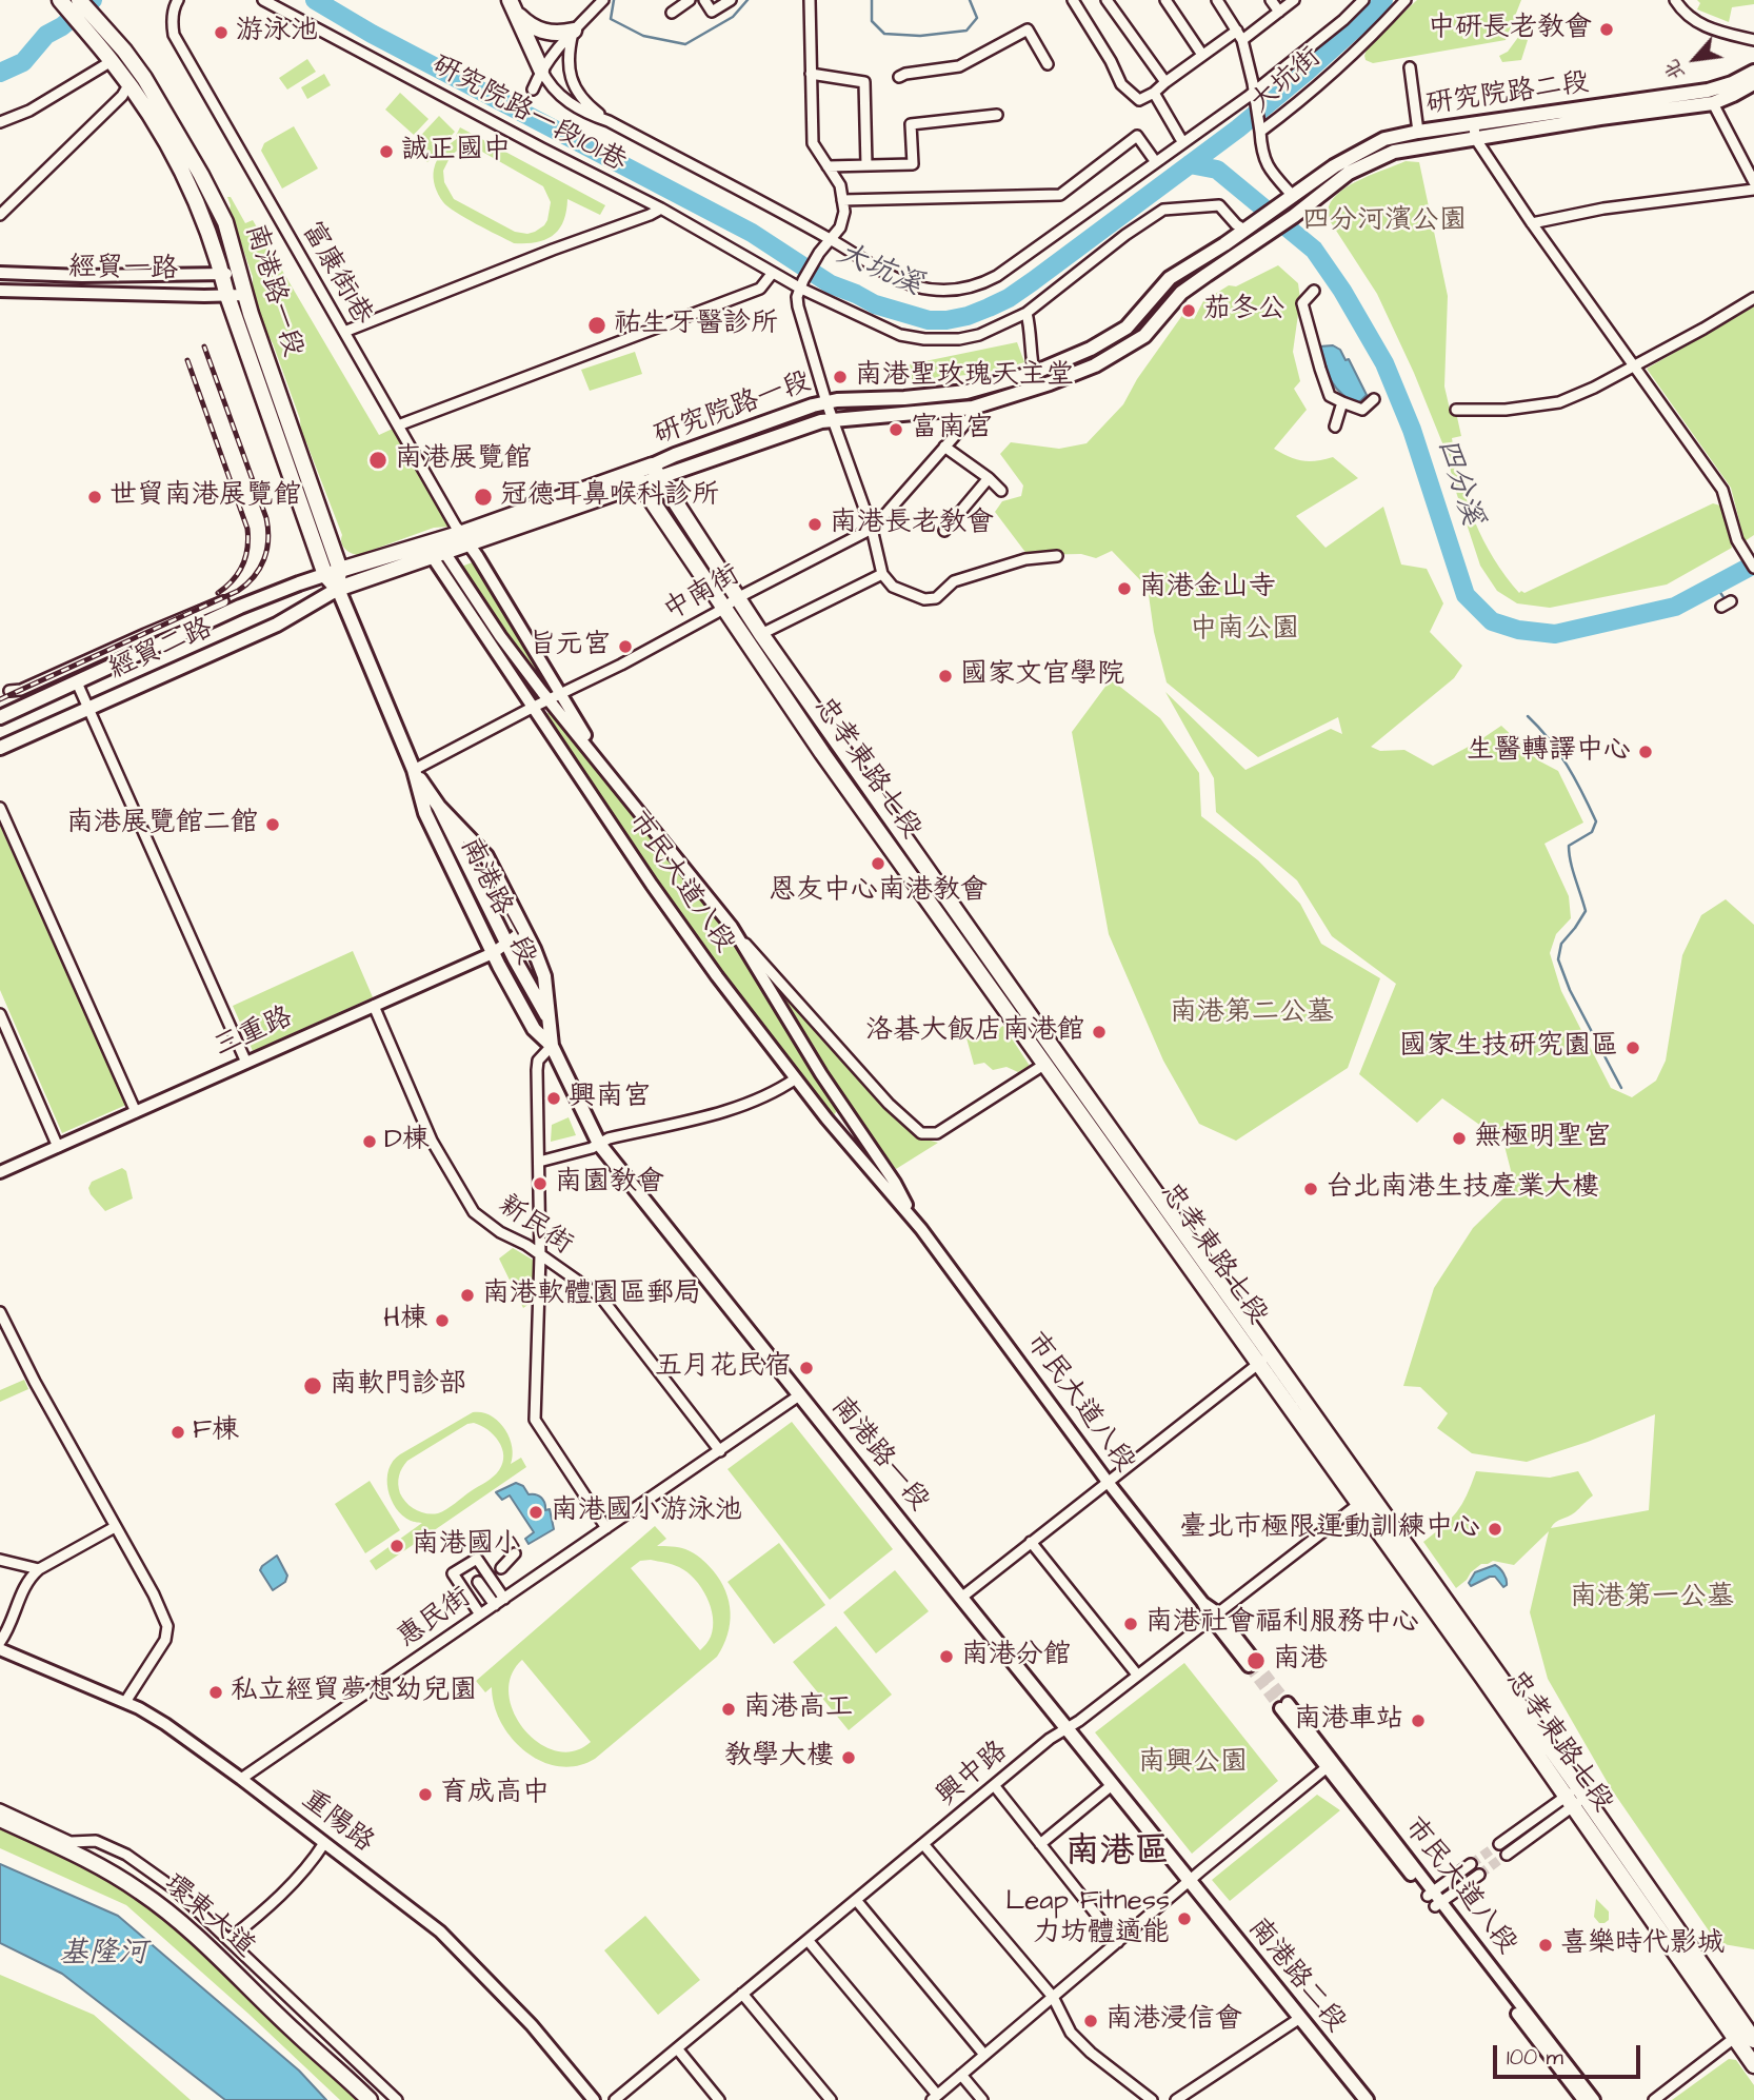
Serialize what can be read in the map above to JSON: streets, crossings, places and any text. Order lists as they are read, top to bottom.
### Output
{
  "streets": {
    "main road": [
      "研究院路二段",
      "南港路一段",
      "研究院路一段",
      "經貿二路",
      "忠孝東路七段",
      "環東大道",
      "南港路二段"
    ],
    "street": [
      "大坑街",
      "研究院路一段101巷",
      "經貿一路",
      "富康街1巷",
      "中南街",
      "市民大道八段",
      "三重路",
      "新民街",
      "惠民街",
      "興中路",
      "重陽路"
    ]
  },
  "crossings": [
    ["大坑街", "研究院路二段"],
    ["研究院路二段", "研究院路一段101巷"],
    ["研究院路二段", "研究院路一段"],
    ["研究院路一段101巷", "研究院路一段"],
    ["經貿一路", "南港路一段"],
    ["富康街1巷", "研究院路一段"],
    ["南港路一段", "研究院路一段"],
    ["南港路一段", "中南街"],
    ["南港路一段", "經貿二路"],
    ["南港路一段", "三重路"],
    ["南港路一段", "惠民街"],
    ["南港路一段", "興中路"],
    ["南港路一段", "南港路二段"],
    ["研究院路一段", "中南街"],
    ["研究院路一段", "經貿二路"],
    ["研究院路一段", "忠孝東路七段"],
    ["研究院路一段", "市民大道八段"],
    ["中南街", "忠孝東路七段"],
    ["中南街", "市民大道八段"],
    ["忠孝東路七段", "興中路"],
    ["市民大道八段", "興中路"],
    ["三重路", "新民街"],
    ["新民街", "惠民街"],
    ["惠民街", "重陽路"]
  ],
  "districts": ["南港區"],
  "water": ["大坑溪", "四分溪", "基隆河"],
  "parks": [
    "四分河濱公園",
    "中南公園",
    "南港第二公墓",
    "南港第一公墓",
    "南興公園"
  ],
  "places": [
    "中研長老教會",
    "游泳池",
    "誠正國中",
    "茄冬公",
    "祐生牙醫診所",
    "南港聖玫瑰天主堂",
    "富南宮",
    "南港展覽館",
    "世貿南港展覽館",
    "冠德耳鼻喉科診所",
    "南港長老教會",
    "南港金山寺",
    "旨元宮",
    "國家文官學院",
    "生醫轉譯中心",
    "南港展覽館二館",
    "恩友中心南港教會",
    "洛碁大飯店南港館",
    "國家生技研究園區",
    "興南宮",
    "無極明聖宮",
    "D棟",
    "南園教會",
    "台北南港生技產業大樓",
    "南港軟體園區郵局",
    "H棟",
    "五月花民宿",
    "南軟門診部",
    "F棟",
    "南港國小游泳池",
    "臺北市極限運動訓練中心",
    "南港國小",
    "南港社會福利服務中心",
    "南港分館",
    "南港",
    "私立經貿夢想幼兒園",
    "南港高工",
    "南港車站",
    "教學大樓",
    "育成高中",
    "Leap Fitness 力坊體適能",
    "喜樂時代影城",
    "南港浸信會"
  ],
  "scale_bar": "100 m",
  "north": "bottom left"
}
